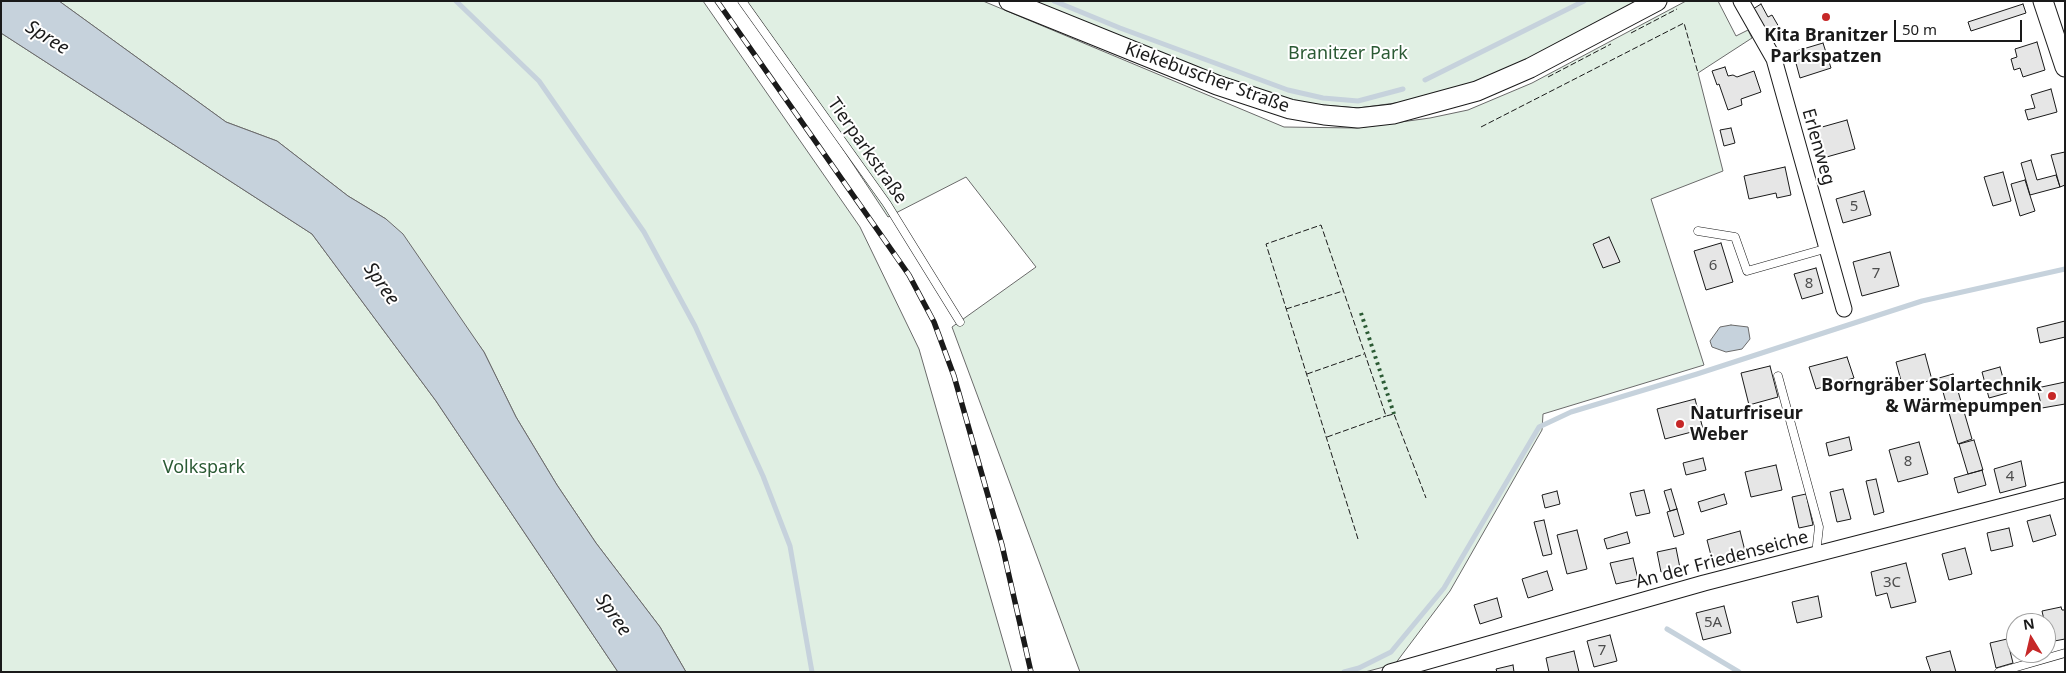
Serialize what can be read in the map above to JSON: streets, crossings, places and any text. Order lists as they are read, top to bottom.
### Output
{
  "streets": {
    "street": ["Kiekebuscher Straße", "Erlenweg", "An der Friedenseiche"],
    "lane": ["Tierparkstraße"]
  },
  "water": ["Spree"],
  "parks": ["Branitzer Park", "Volkspark"],
  "places": ["Kita Branitzer Parkspatzen", "Borngräber Solartechnik & Wärmepumpen", "Naturfriseur Weber"],
  "house_numbers": [
    "5",
    "6",
    "7",
    "8",
    "8",
    "4",
    "3C",
    "5A",
    "7"
  ],
  "scale_bar": "50 m",
  "north": "top"
}
